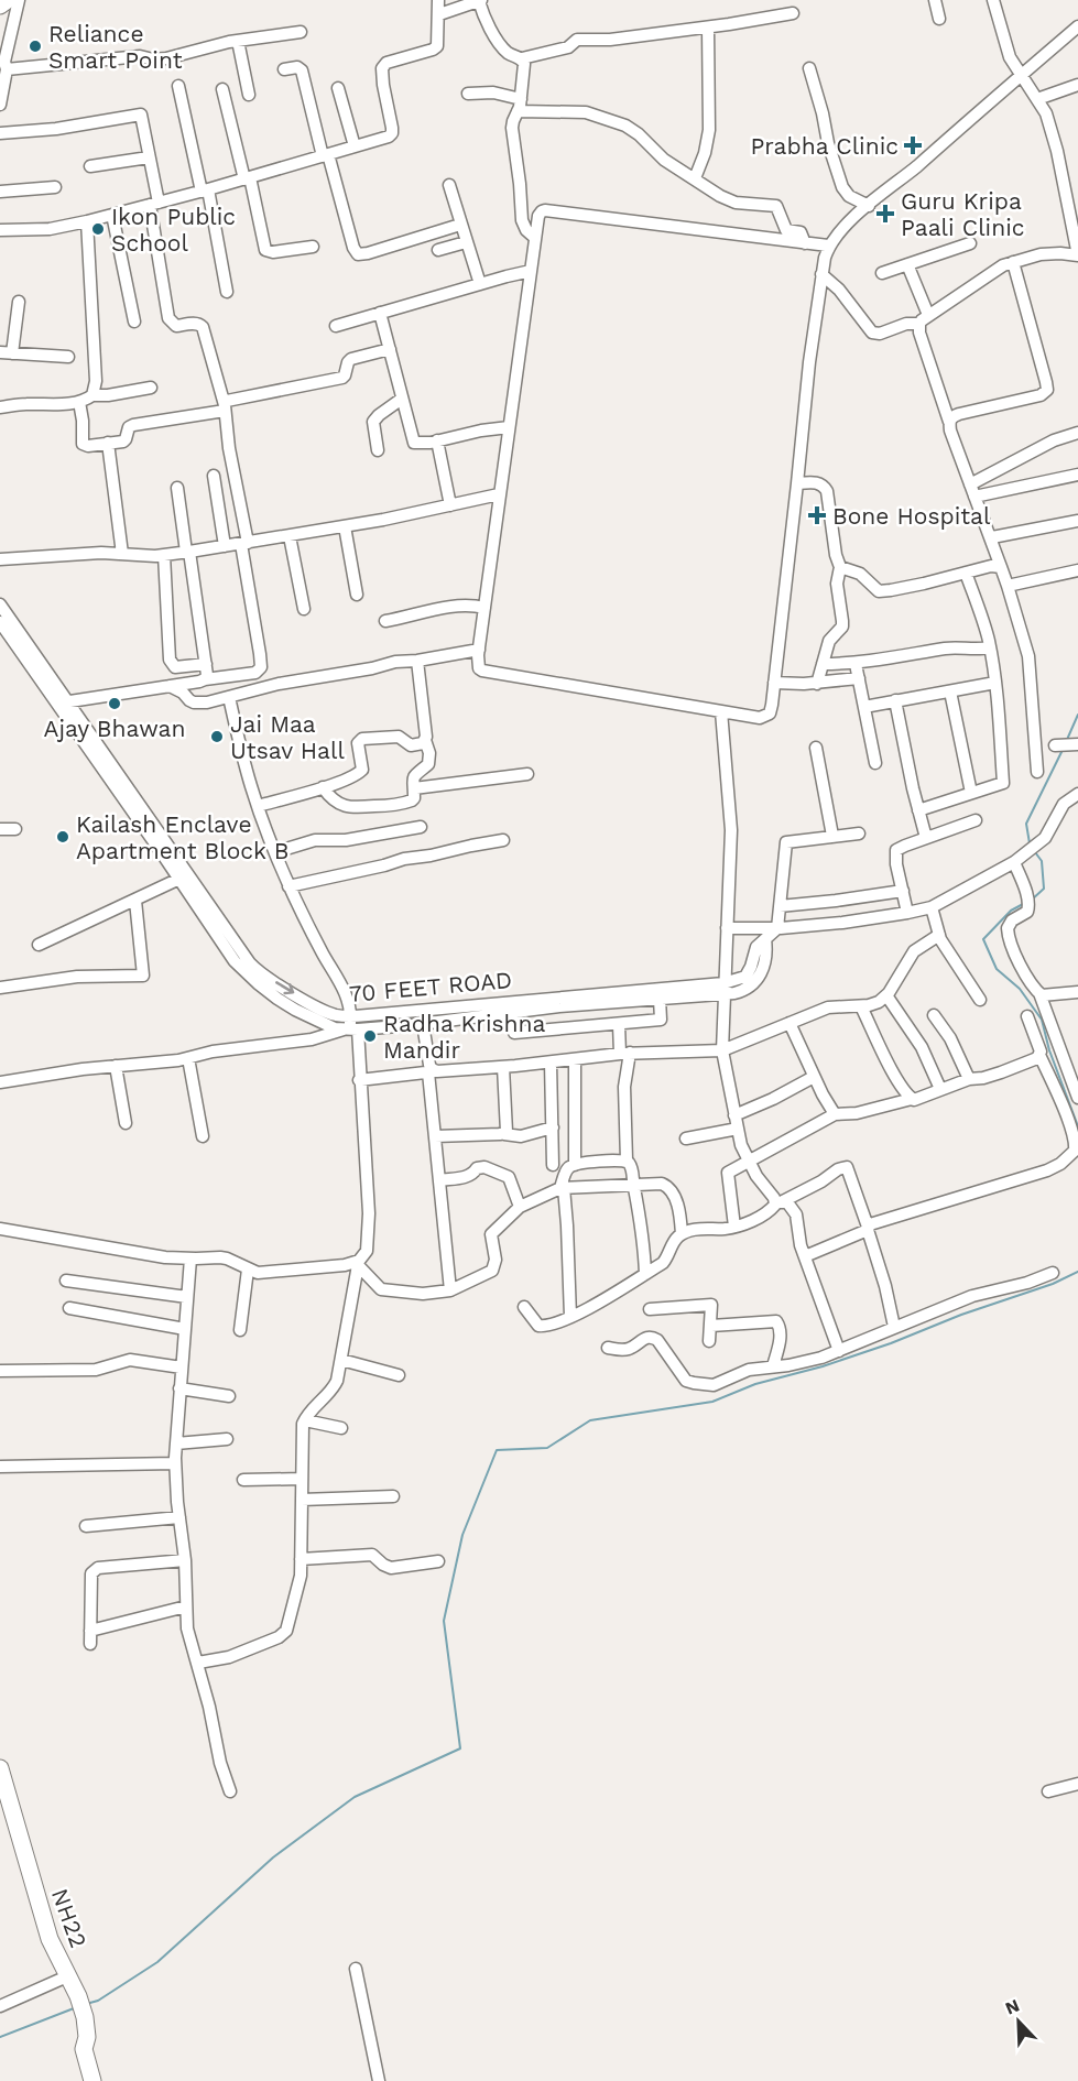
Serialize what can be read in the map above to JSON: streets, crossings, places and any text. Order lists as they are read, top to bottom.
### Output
{
  "streets": {
    "highway": ["NH22"],
    "street": ["70 FEET ROAD"]
  },
  "places": {
    "other": [
      "Reliance Smart Point",
      "Ikon Public School",
      "Ajay Bhawan",
      "Jai Maa Utsav Hall",
      "Kailash Enclave Apartment Block B",
      "Radha Krishna Mandir"
    ],
    "health": ["Prabha Clinic", "Guru Kripa Paali Clinic", "Bone Hospital"]
  },
  "north": "top left"
}
